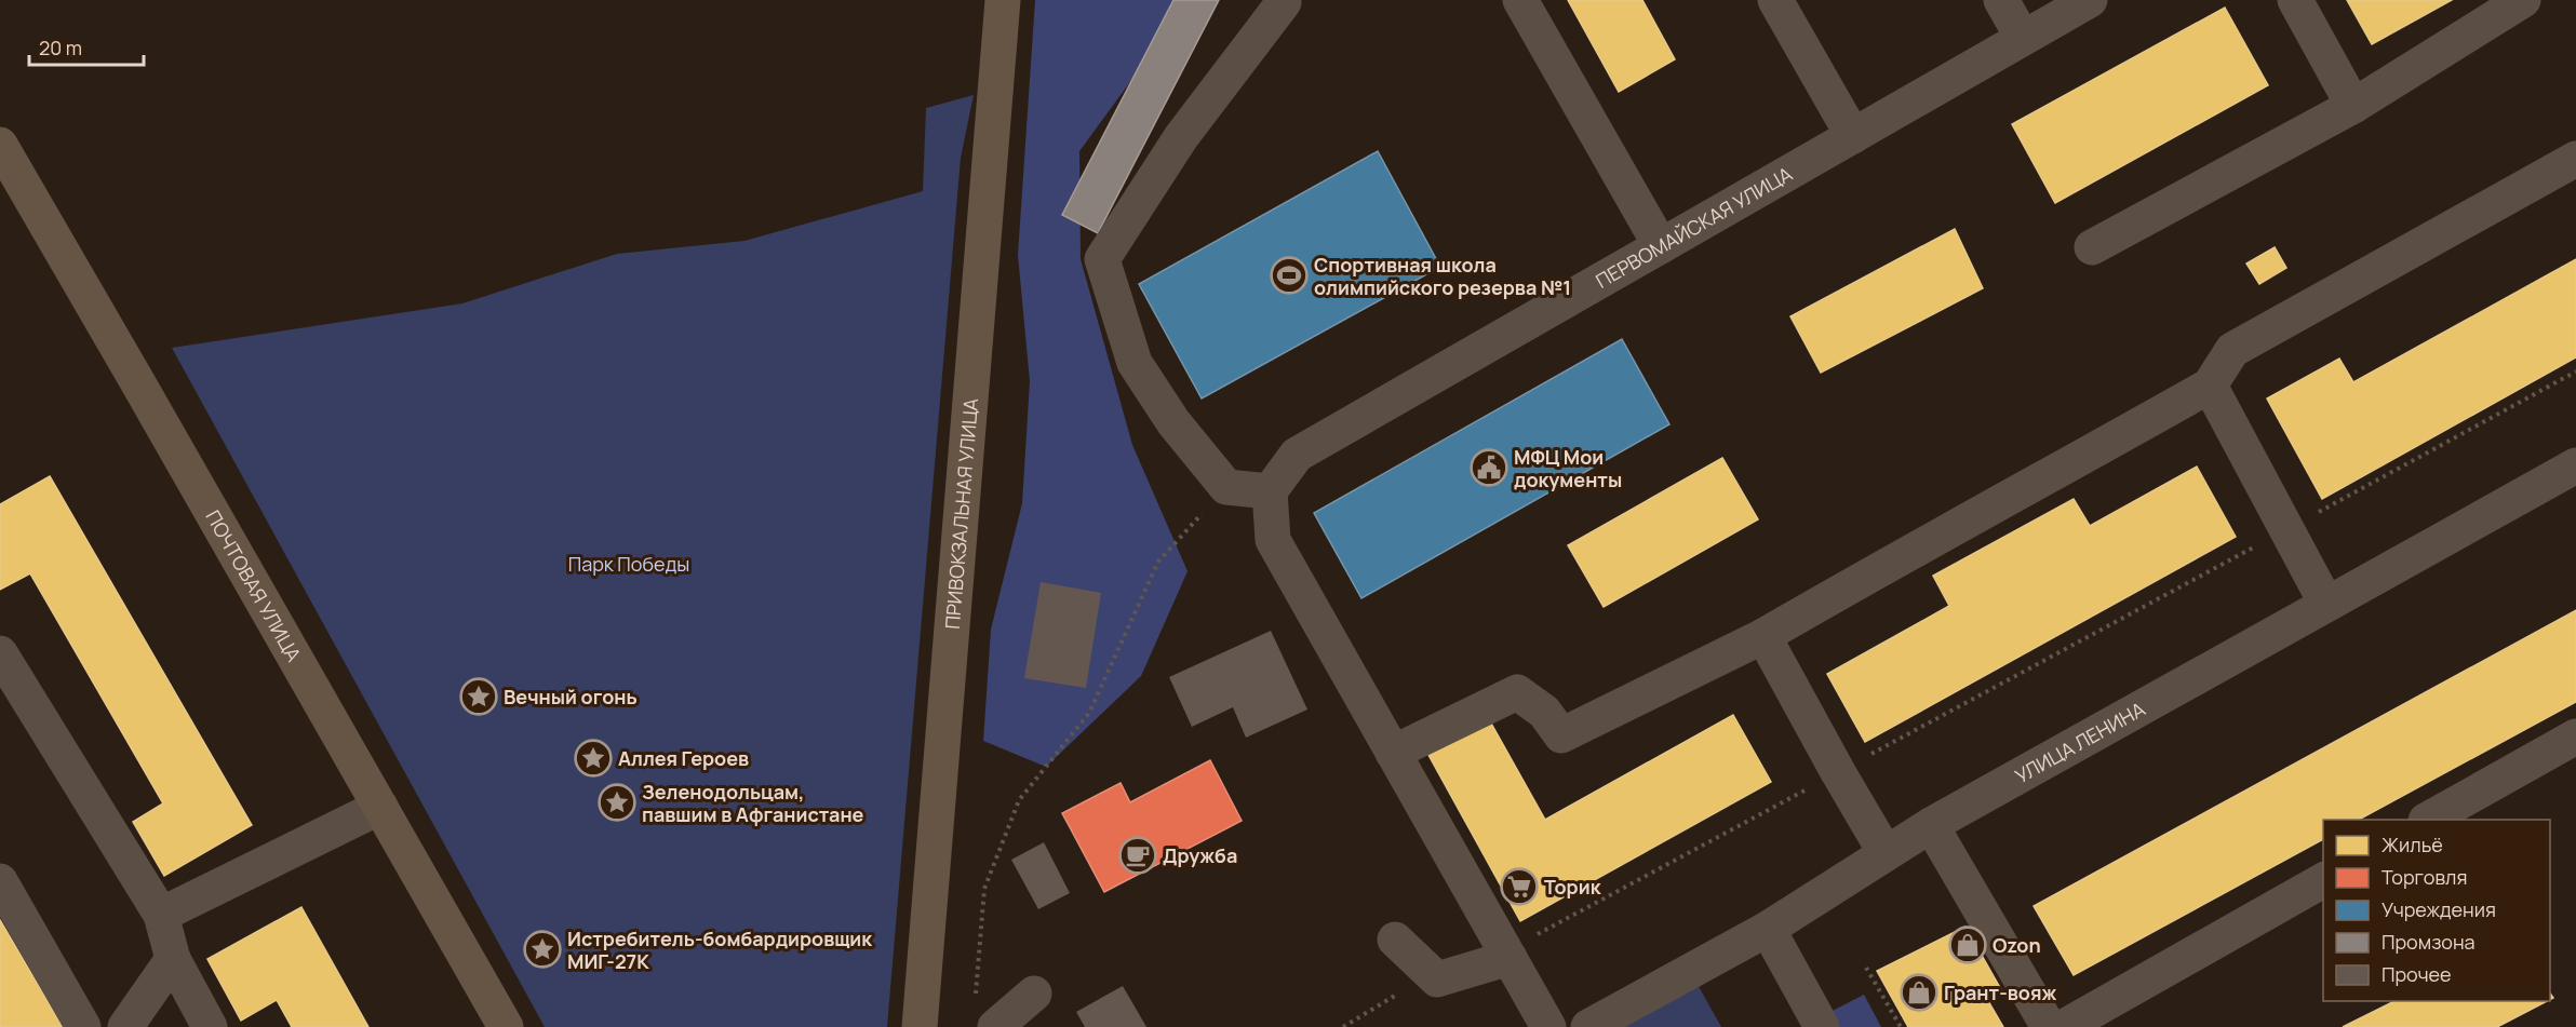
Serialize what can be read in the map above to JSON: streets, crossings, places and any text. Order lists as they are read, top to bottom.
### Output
{
  "streets": {
    "main road": ["ПРИВОКЗАЛЬНАЯ УЛИЦА", "ПОЧТОВАЯ УЛИЦА"],
    "street": ["ПЕРВОМАЙСКАЯ УЛИЦА", "УЛИЦА ЛЕНИНА"]
  },
  "parks": ["Парк Победы"],
  "places": {
    "sports": ["Спортивная школа олимпийского резерва №1"],
    "public building": ["МФЦ Мои документы"],
    "place": [
      "Вечный огонь",
      "Аллея Героев",
      "Зеленодольцам, павшим в Афганистане",
      "Истребитель-бомбардировщик МИГ-27К"
    ],
    "cafe": ["Дружба"],
    "supermarket": ["Торик"],
    "shop": ["Ozon", "Грант-вояж"]
  },
  "legend": [
    "Жильё",
    "Торговля",
    "Учреждения",
    "Промзона",
    "Прочее"
  ],
  "scale_bar": "20 m"
}
